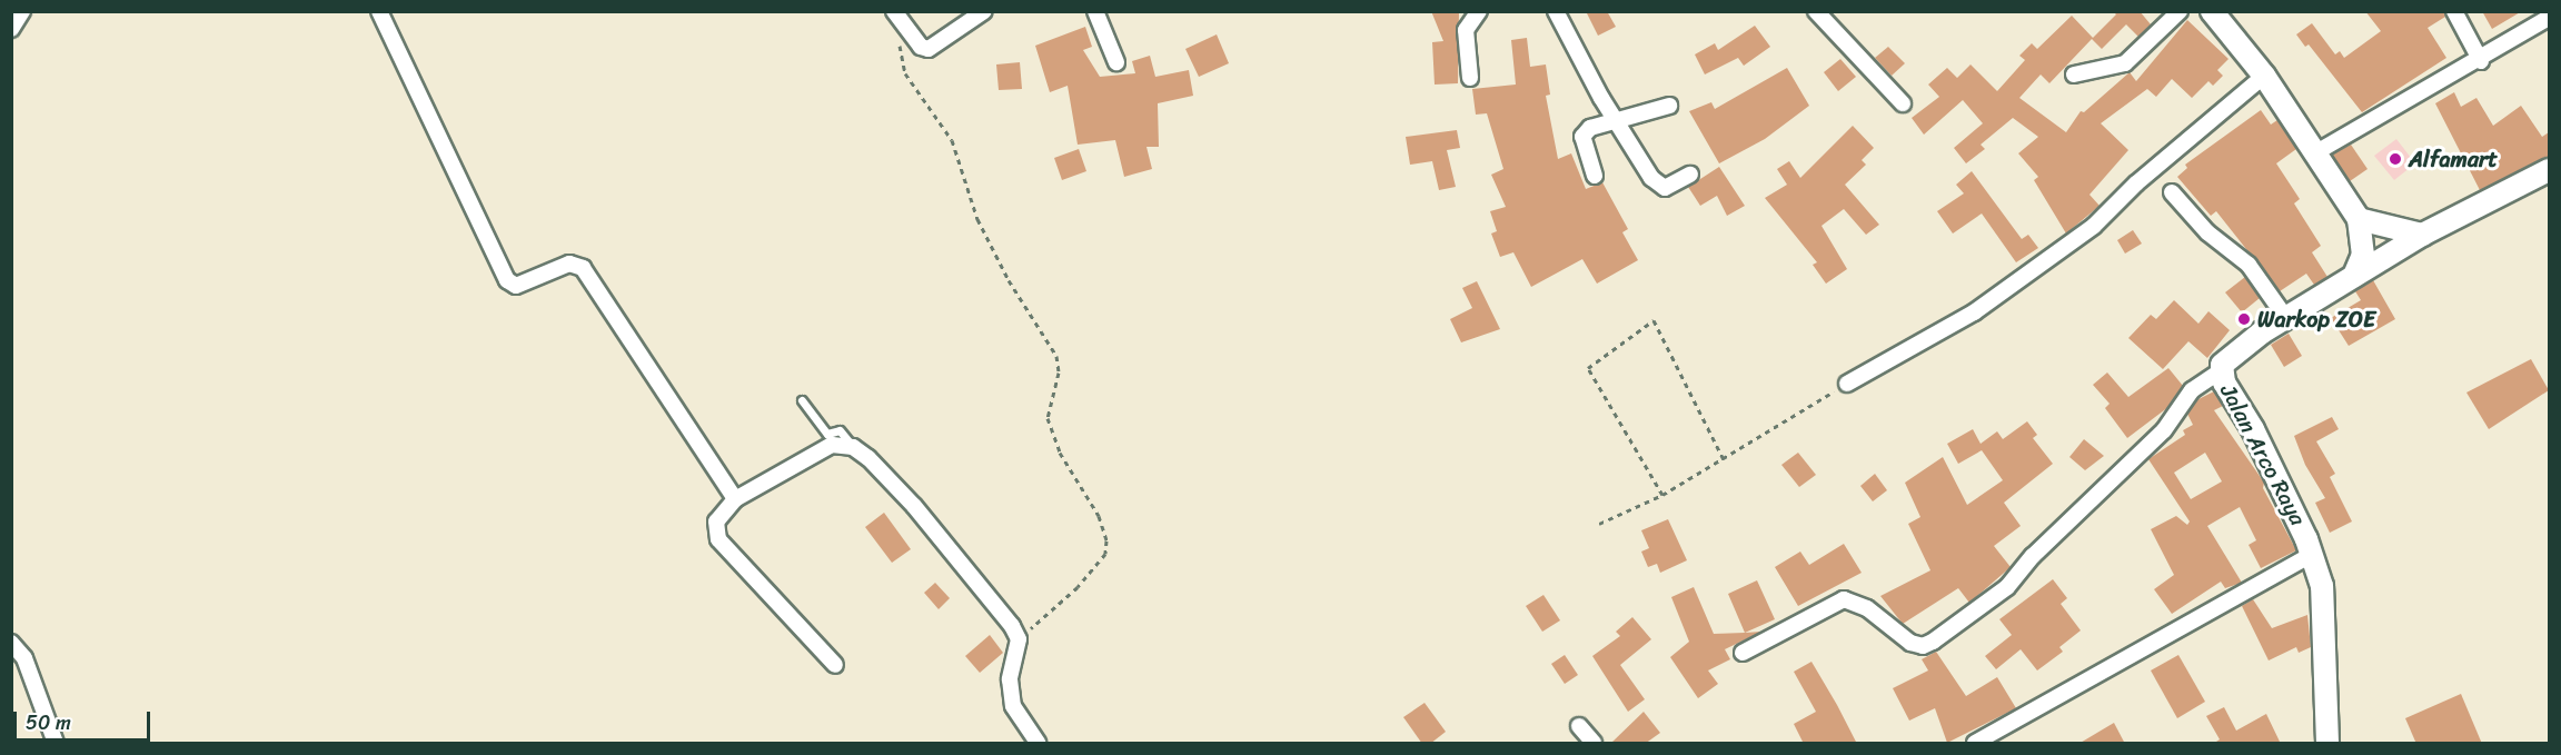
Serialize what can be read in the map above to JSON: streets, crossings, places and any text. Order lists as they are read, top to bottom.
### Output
{
  "streets": {
    "main road": ["Jalan Arco Raya"]
  },
  "places": ["Alfamart", "Warkop ZOE"],
  "scale_bar": "50 m"
}
